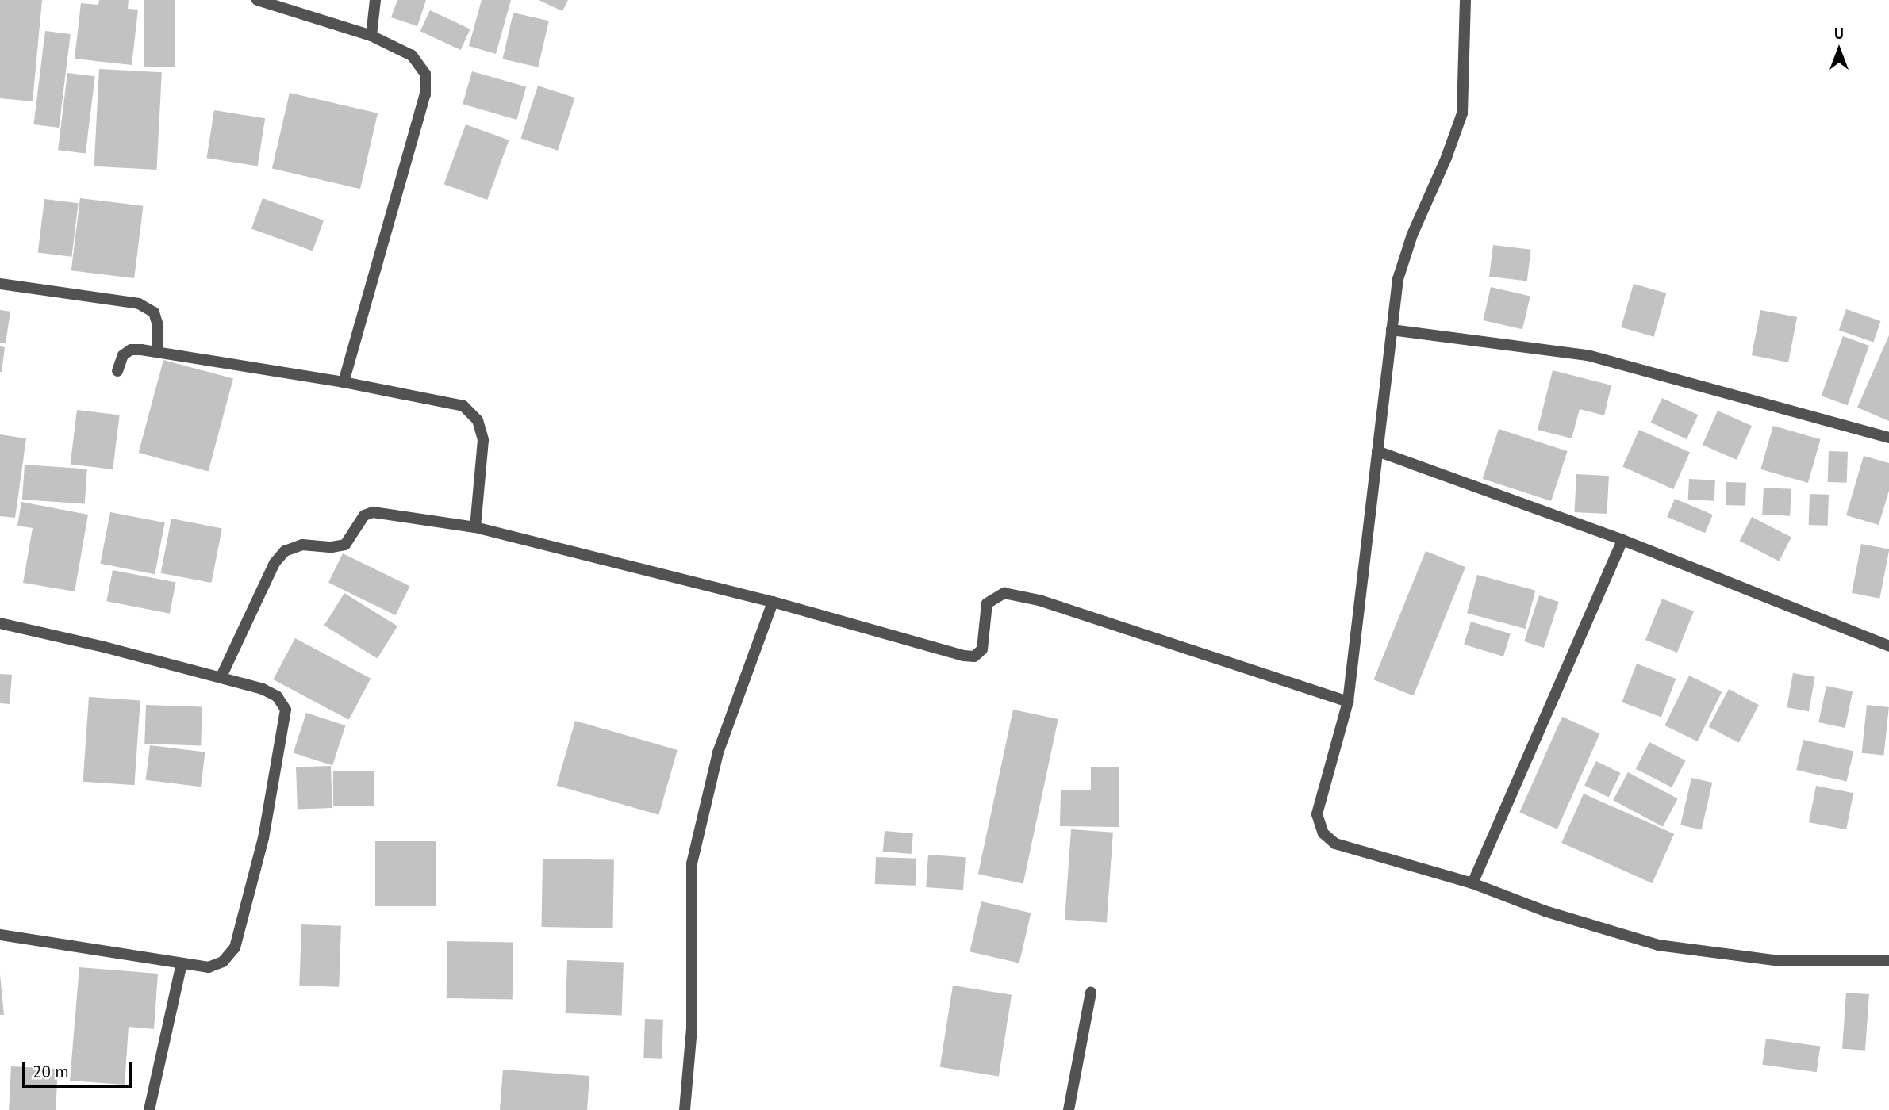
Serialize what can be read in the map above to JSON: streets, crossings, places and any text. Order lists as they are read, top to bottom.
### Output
{
  "scale_bar": "20 m",
  "north": "top"
}
